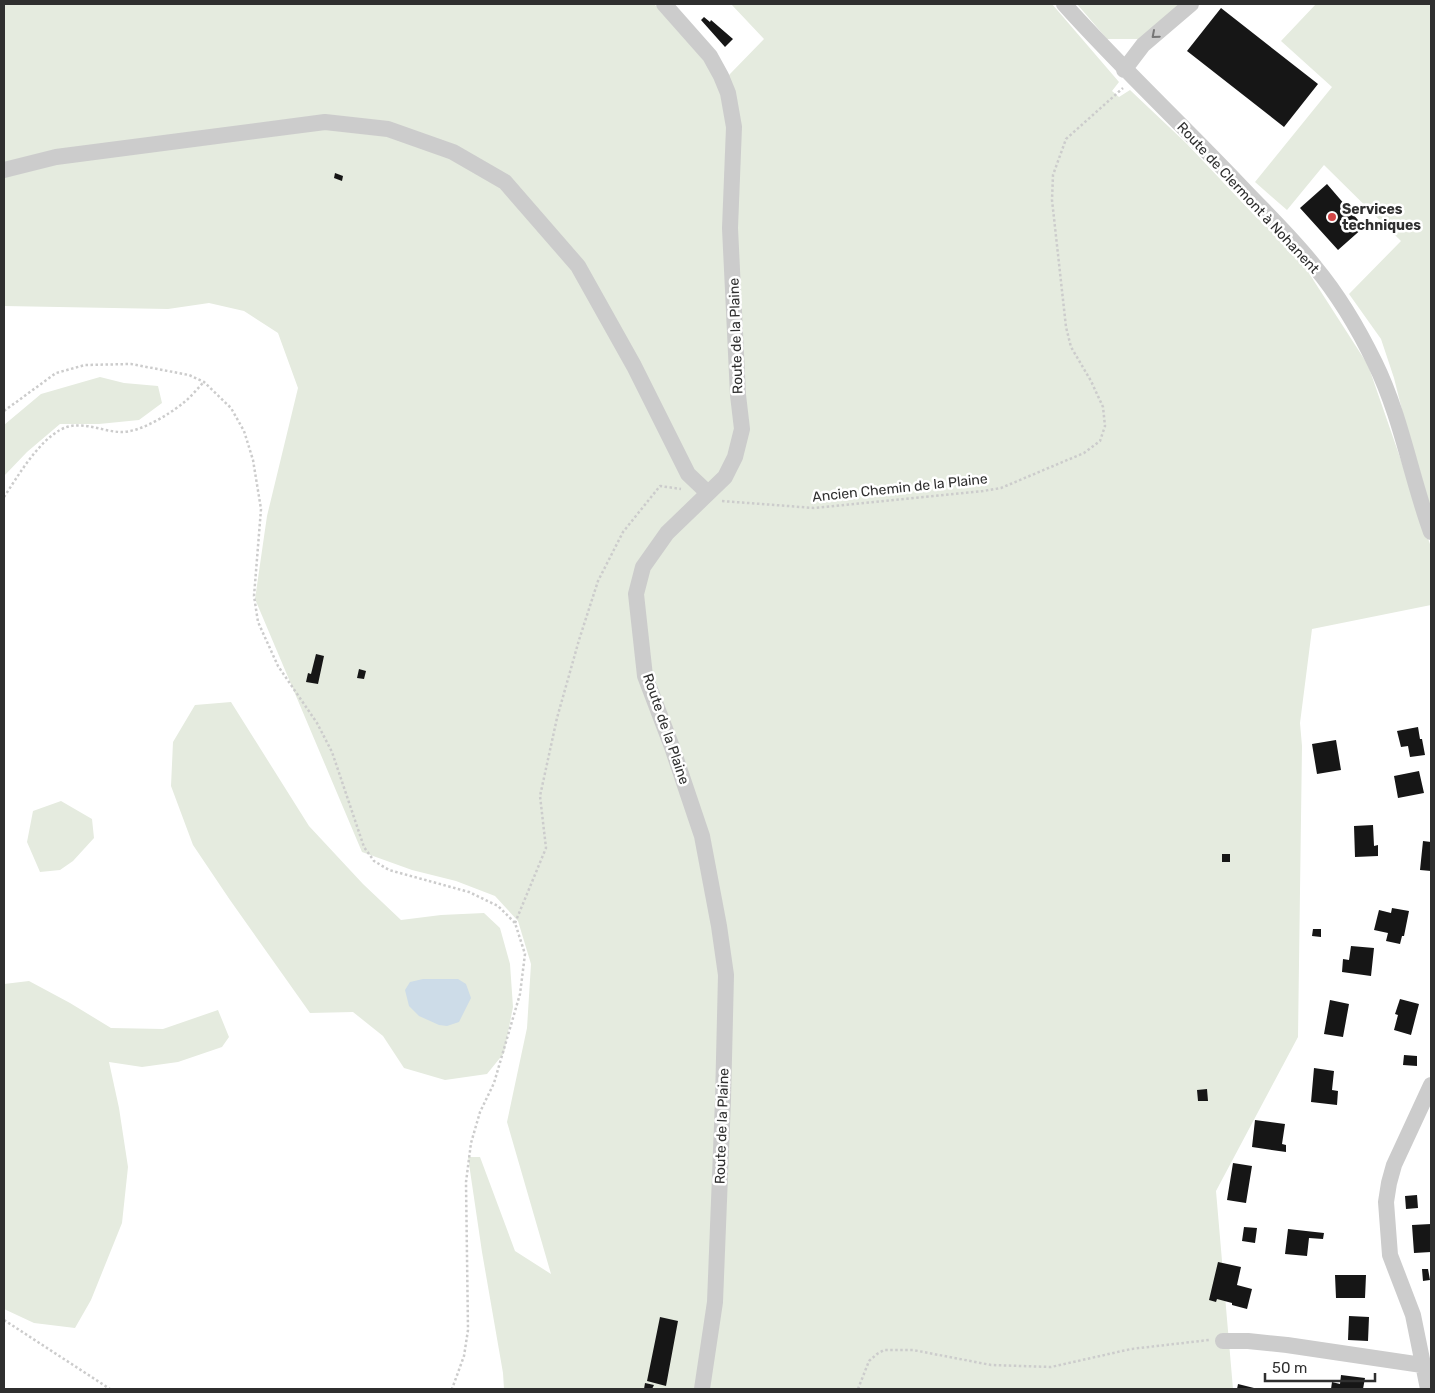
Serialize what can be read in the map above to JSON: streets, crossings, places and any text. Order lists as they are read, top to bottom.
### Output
{
  "streets": {
    "street": ["Route de Clermont à Nohanent", "Route de la Plaine"],
    "path": ["Ancien Chemin de la Plaine"]
  },
  "crossings": [
    ["Route de Clermont à Nohanent", "Ancien Chemin de la Plaine"],
    ["Route de la Plaine", "Ancien Chemin de la Plaine"]
  ],
  "places": ["Services techniques"],
  "scale_bar": "50 m"
}
